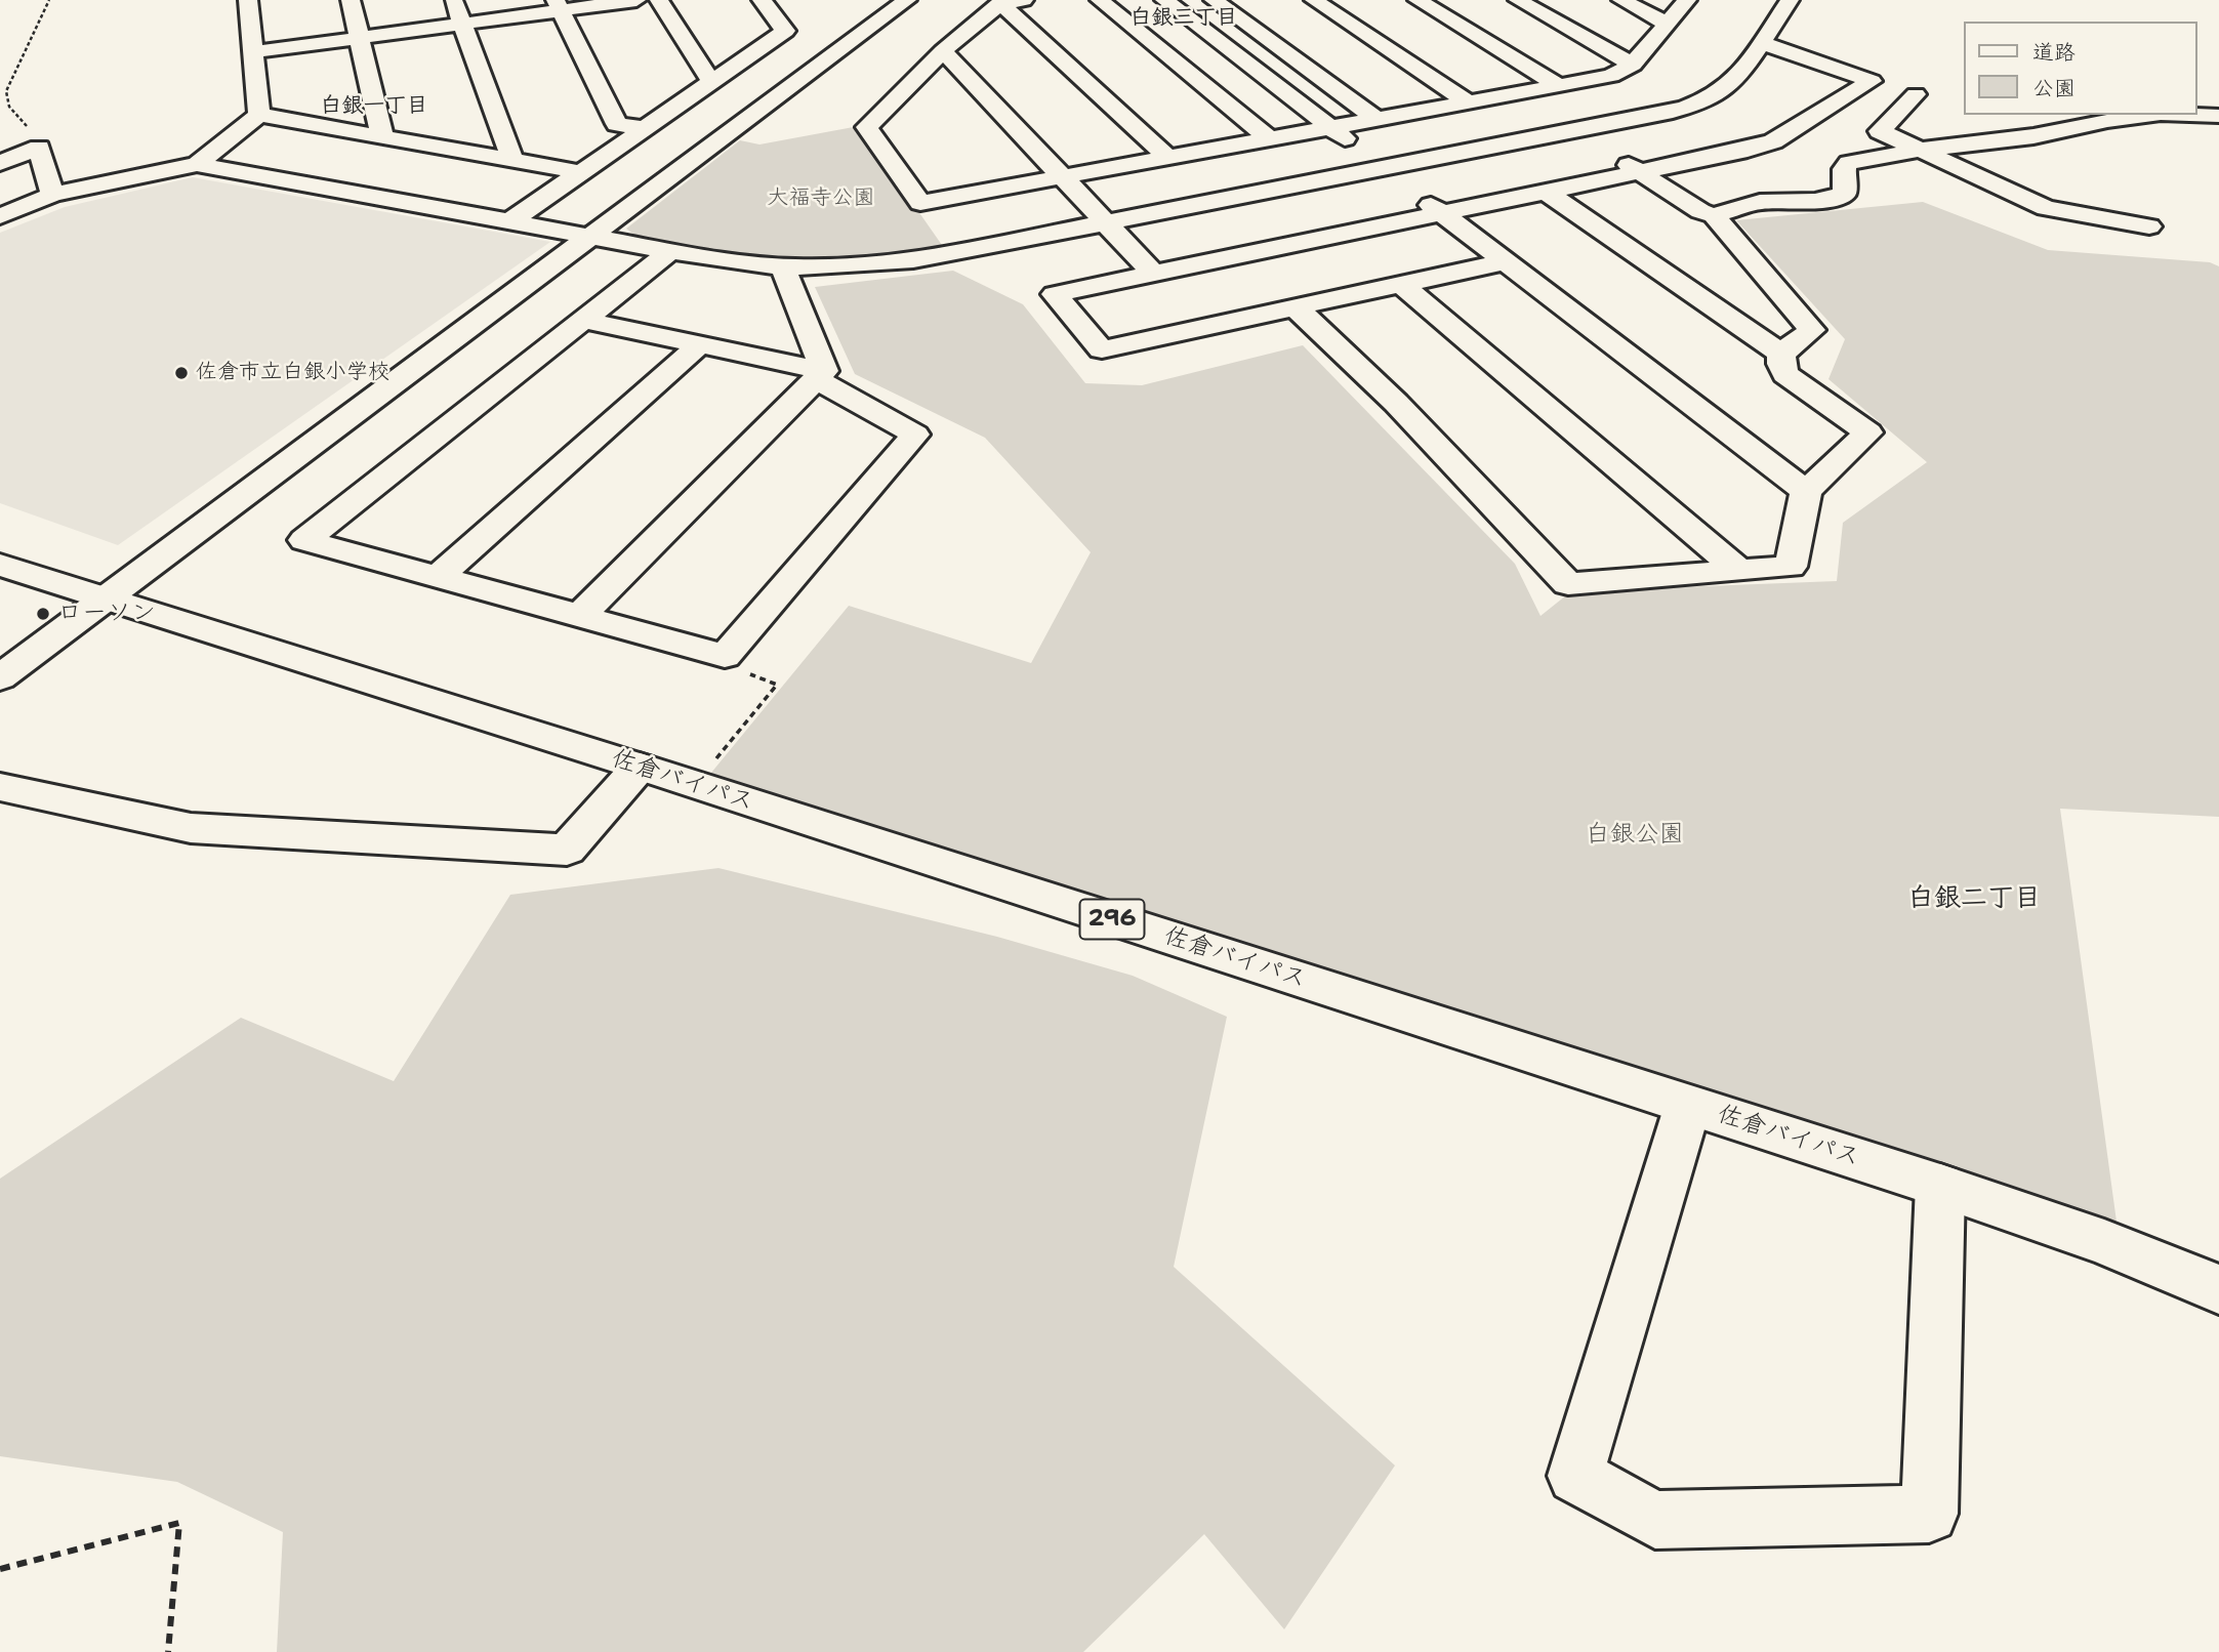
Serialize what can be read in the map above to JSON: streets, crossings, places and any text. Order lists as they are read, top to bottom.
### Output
{
  "streets": {
    "main road": ["佐倉バイパス", "296"]
  },
  "districts": ["白銀三丁目", "白銀一丁目", "白銀二丁目"],
  "parks": ["大福寺公園", "白銀公園"],
  "places": ["佐倉市立白銀小学校", "ローソン"],
  "legend": ["道路", "公園"]
}
